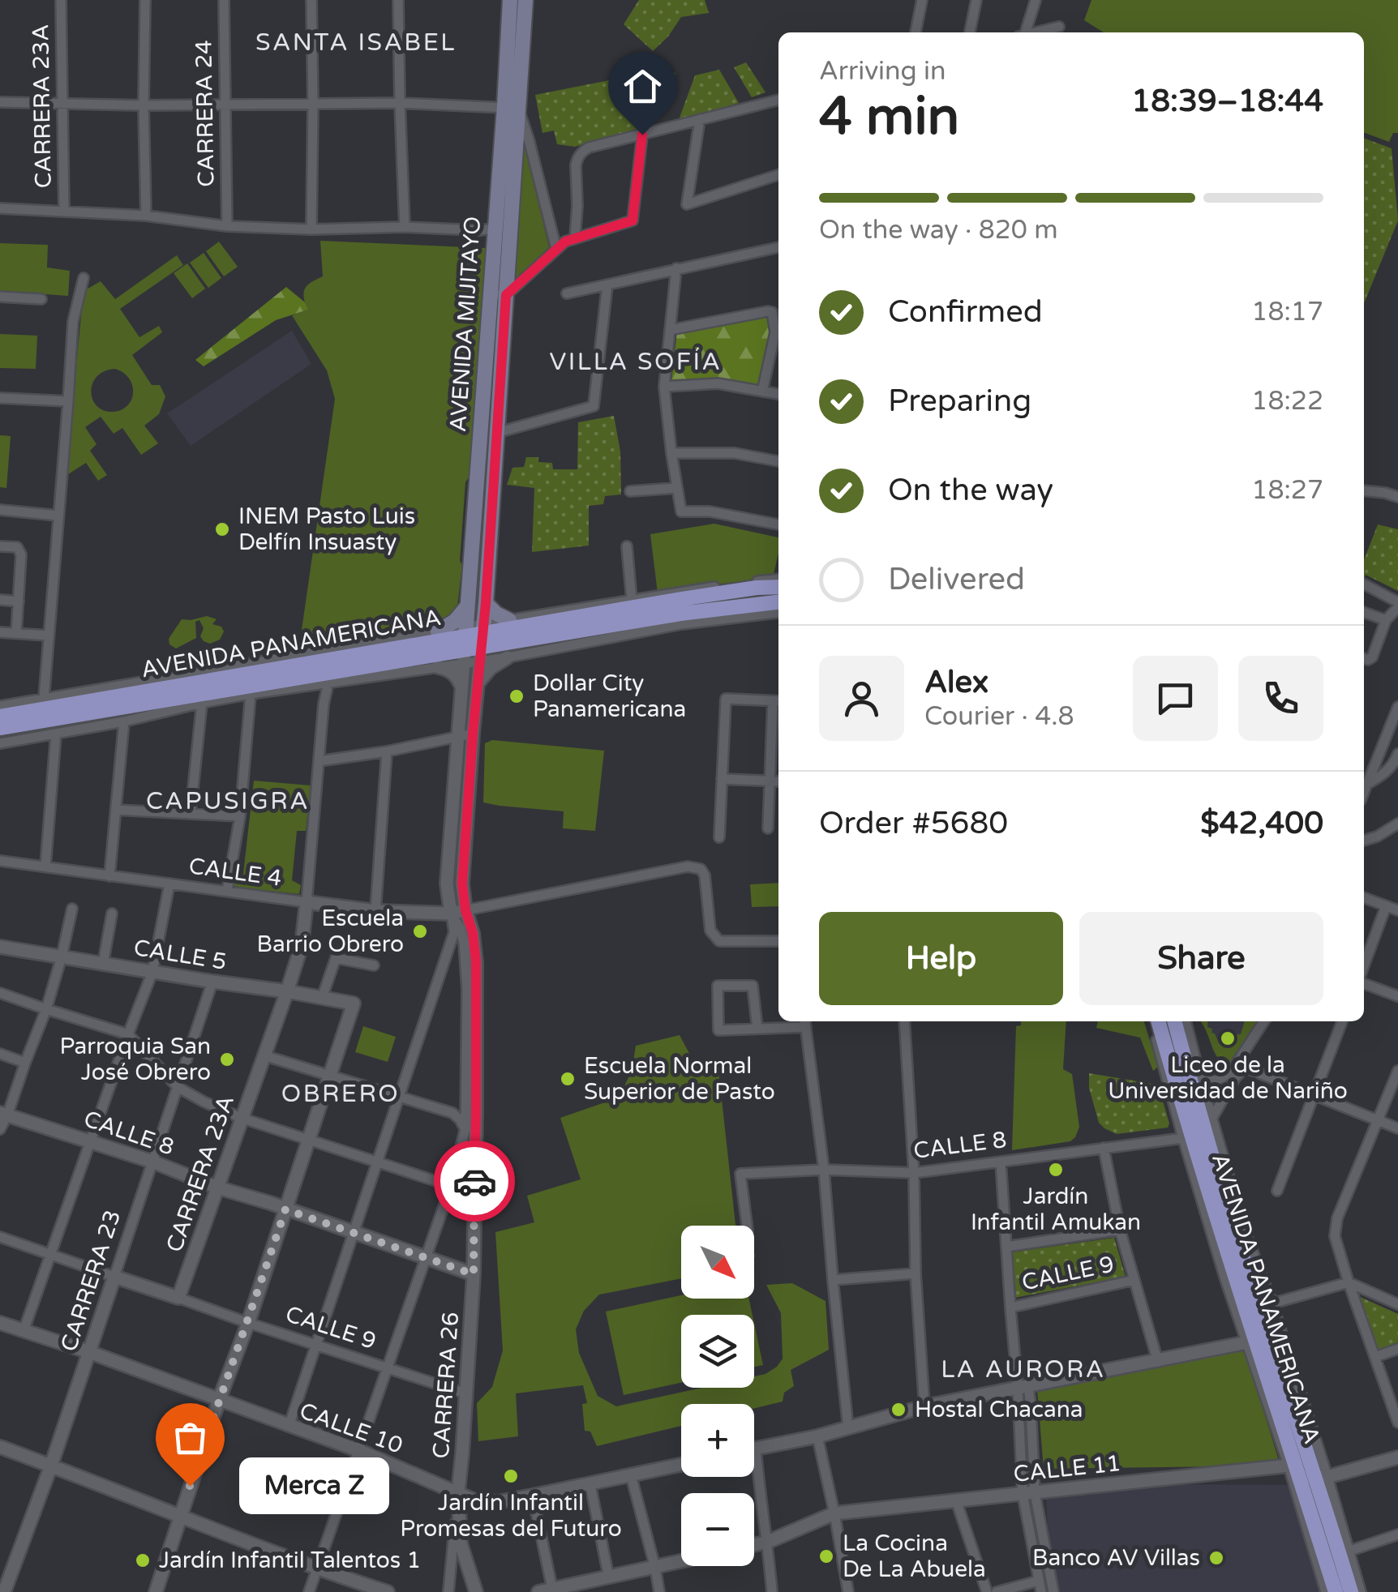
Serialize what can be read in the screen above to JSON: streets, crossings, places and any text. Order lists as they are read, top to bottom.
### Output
{
  "streets": {
    "main road": ["AVENIDA MIJITAYO", "AVENIDA PANAMERICANA"],
    "street": [
      "CARRERA 23A",
      "CARRERA 24",
      "CALLE 4",
      "CALLE 5",
      "CALLE 8",
      "CALLE 9",
      "CARRERA 23",
      "CARRERA 26",
      "CALLE 10",
      "CALLE 11"
    ]
  },
  "crossings": [
    ["CARRERA 23A", "CALLE 4"],
    ["CARRERA 23A", "CALLE 5"],
    ["CARRERA 23A", "CALLE 8"],
    ["CARRERA 23A", "CALLE 9"],
    ["AVENIDA MIJITAYO", "AVENIDA PANAMERICANA"],
    ["AVENIDA MIJITAYO", "CARRERA 26"],
    ["AVENIDA PANAMERICANA", "CARRERA 26"],
    ["CALLE 4", "CARRERA 26"],
    ["CALLE 5", "CARRERA 23"],
    ["CALLE 8", "CARRERA 23"],
    ["CALLE 8", "CARRERA 26"],
    ["CALLE 9", "CARRERA 23"],
    ["CALLE 9", "CARRERA 26"],
    ["CARRERA 23", "CALLE 10"],
    ["CARRERA 26", "CALLE 10"]
  ],
  "districts": [
    "SANTA ISABEL",
    "VILLA SOFÍA",
    "CAPUSIGRA",
    "OBRERO",
    "LA AURORA"
  ],
  "places": [
    "INEM Pasto Luis Delfín Insuasty",
    "Dollar City Panamericana",
    "Escuela Barrio Obrero",
    "Liceo de la Universidad de Nariño",
    "Parroquia San José Obrero",
    "Escuela Normal Superior de Pasto",
    "Jardín Infantil Amukan",
    "Hostal Chacana",
    "Jardín Infantil Promesas del Futuro",
    "Merca Z",
    "La Cocina De La Abuela",
    "Banco AV Villas",
    "Jardín Infantil Talentos 1"
  ],
  "north": "bottom right",
  "page": {
    "heading": ["4 min", "Arriving in", "18:39–18:44"],
    "panel": [
      "Alex",
      "Courier · 4.8",
      "Order #5680",
      "$42,400"
    ],
    "bar": "On the way · 820 m",
    "list": [
      ["Confirmed", "18:17"],
      ["Preparing", "18:22"],
      ["On the way", "18:27"],
      "Delivered"
    ],
    "buttons": ["Help", "Share"],
    "map_buttons": ["+", "−"],
    "bubble": "Merca Z"
  }
}
